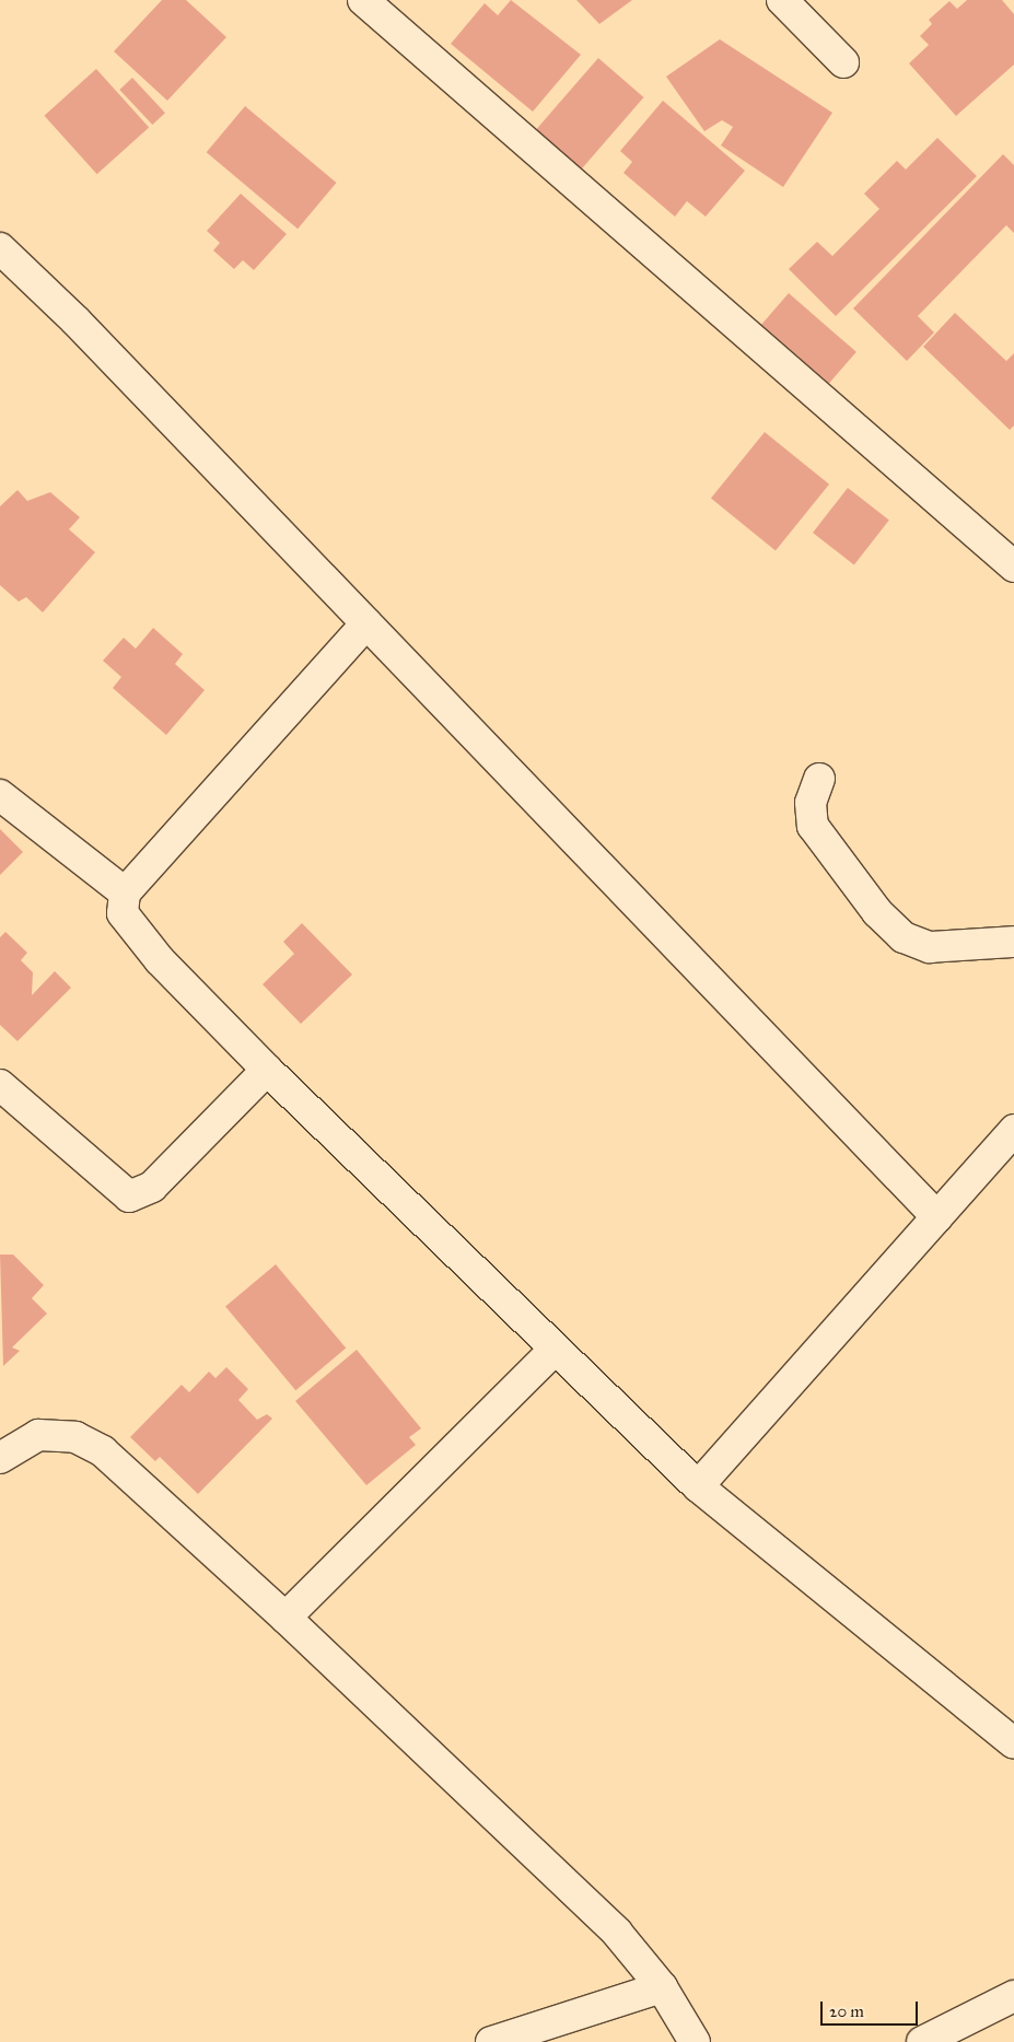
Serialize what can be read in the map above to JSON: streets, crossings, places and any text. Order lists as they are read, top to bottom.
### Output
{
  "scale_bar": "20 m"
}
